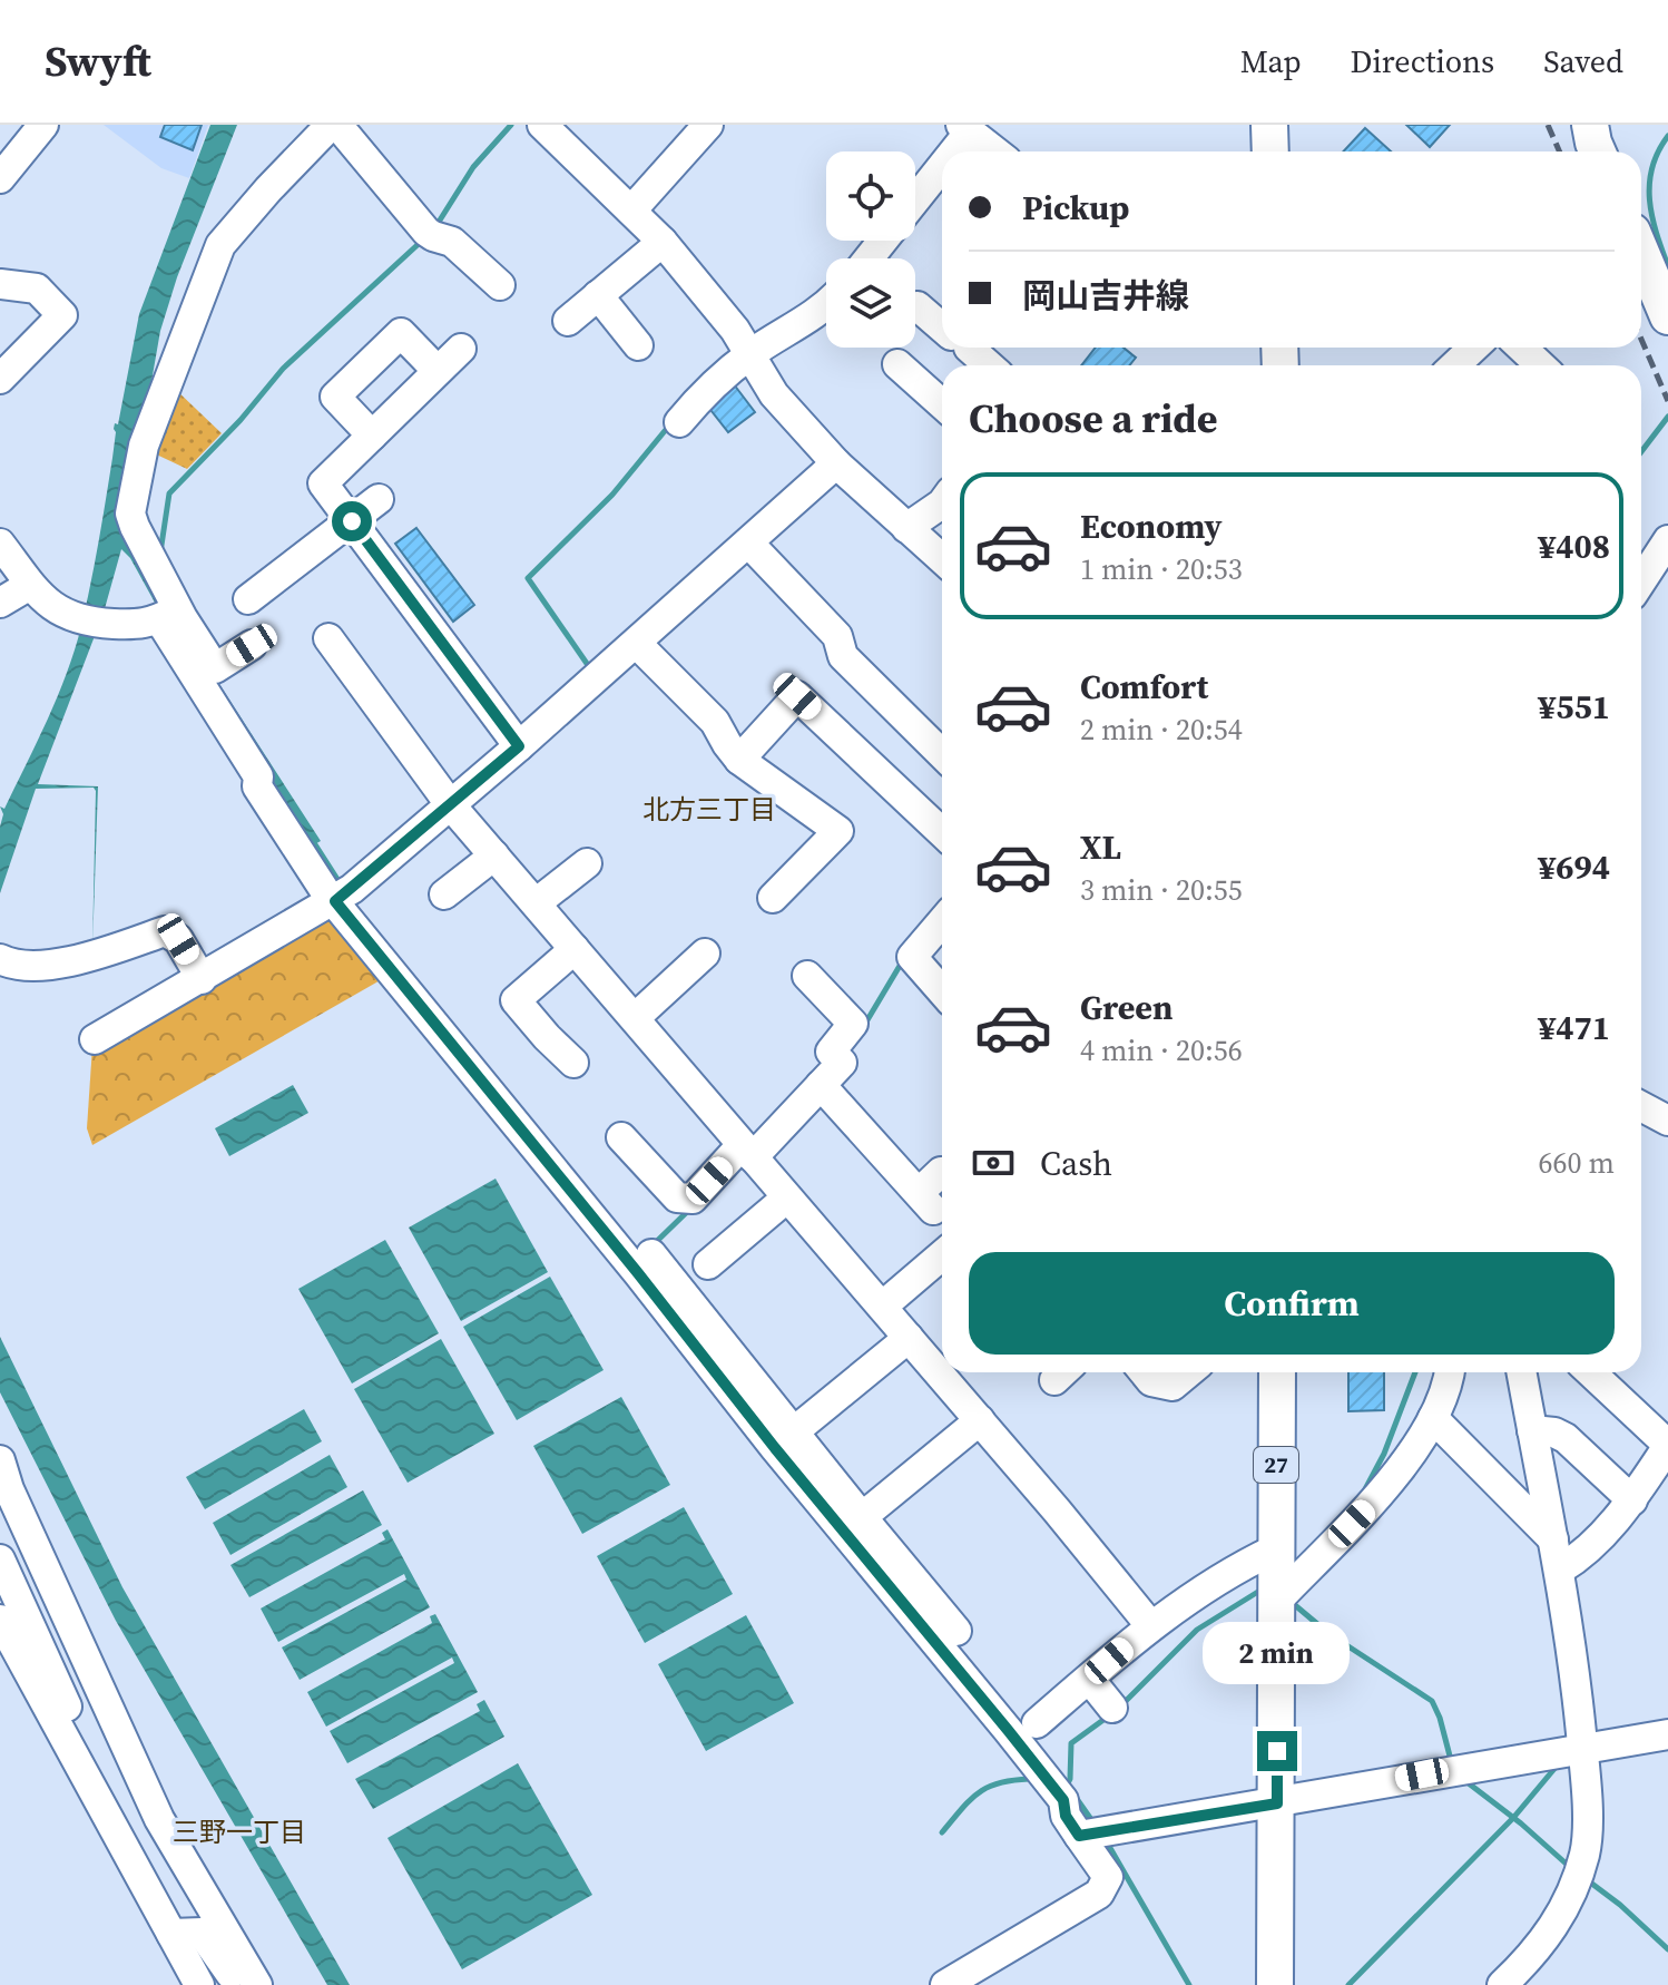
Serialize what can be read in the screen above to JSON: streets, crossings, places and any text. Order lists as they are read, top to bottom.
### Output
{
  "streets": {
    "main road": ["27"]
  },
  "districts": ["北方三丁目", "三野一丁目"],
  "page": {
    "header": "Swyft",
    "nav": ["Map", "Directions", "Saved"],
    "banner": ["Pickup", "岡山吉井線"],
    "heading": "Choose a ride",
    "list": [
      {
        "name": "Economy",
        "note": "1 min · 20:53",
        "value": "¥408"
      },
      {
        "name": "Comfort",
        "note": "2 min · 20:54",
        "value": "¥551"
      },
      {
        "name": "XL",
        "note": "3 min · 20:55",
        "value": "¥694"
      },
      {
        "name": "Green",
        "note": "4 min · 20:56",
        "value": "¥471"
      }
    ],
    "pay": ["Cash", "660 m"],
    "buttons": "Confirm",
    "bubble": "2 min"
  }
}
